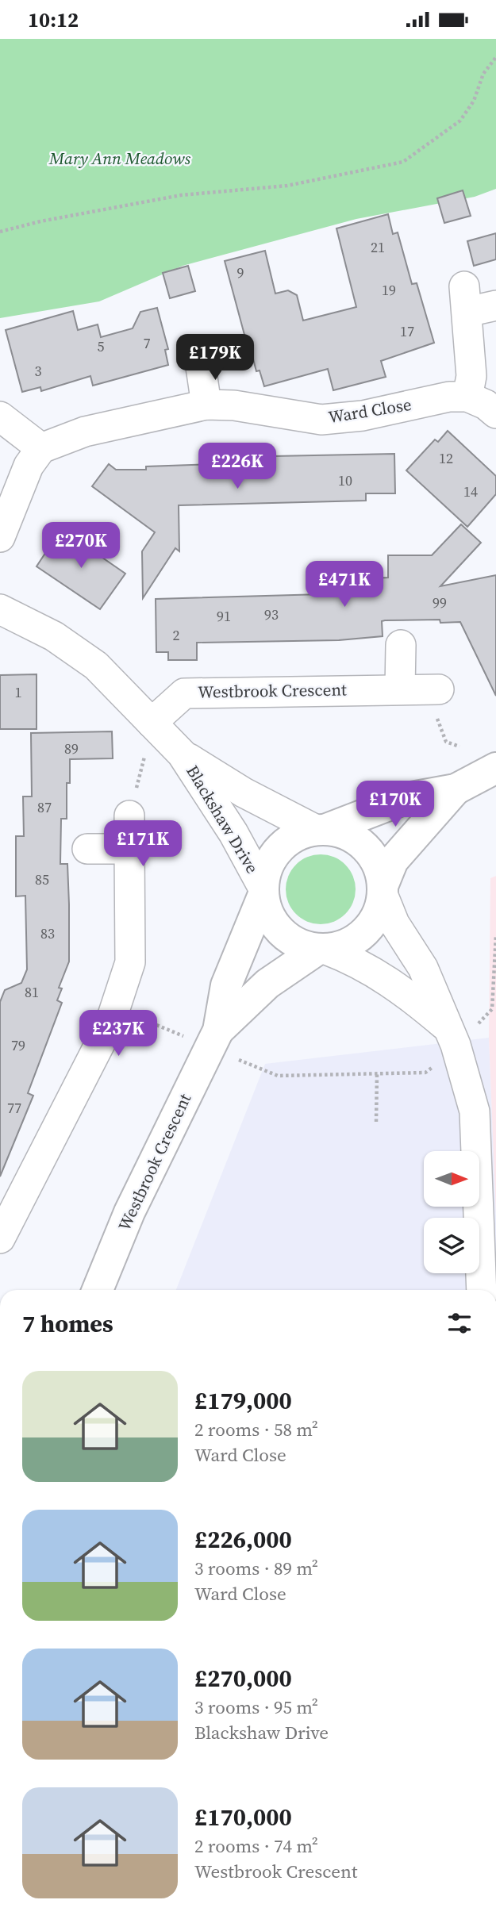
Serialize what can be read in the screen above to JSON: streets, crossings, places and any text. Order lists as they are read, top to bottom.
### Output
{
  "streets": {
    "street": ["Ward Close", "Westbrook Crescent", "Blackshaw Drive"]
  },
  "crossings": [
    ["Westbrook Crescent", "Blackshaw Drive"]
  ],
  "parks": ["Mary Ann Meadows"],
  "house_numbers": [
    "21",
    "9",
    "19",
    "17",
    "7",
    "5",
    "3",
    "12",
    "10",
    "14",
    "99",
    "93",
    "91",
    "2",
    "1",
    "89",
    "87",
    "85",
    "83",
    "81",
    "79",
    "77"
  ],
  "north": "right",
  "page": {
    "status": "10:12",
    "price": [
      "£179K",
      "£226K",
      "£270K",
      "£471K",
      "£170K",
      "£171K",
      "£237K"
    ],
    "heading": "7 homes",
    "list": [
      {
        "name": "£179,000",
        "note": "2 rooms · 58 m² · Ward Close"
      },
      {
        "name": "£226,000",
        "note": "3 rooms · 89 m² · Ward Close"
      },
      {
        "name": "£270,000",
        "note": "3 rooms · 95 m² · Blackshaw Drive"
      },
      {
        "name": "£170,000",
        "note": "2 rooms · 74 m² · Westbrook Crescent"
      }
    ]
  }
}
